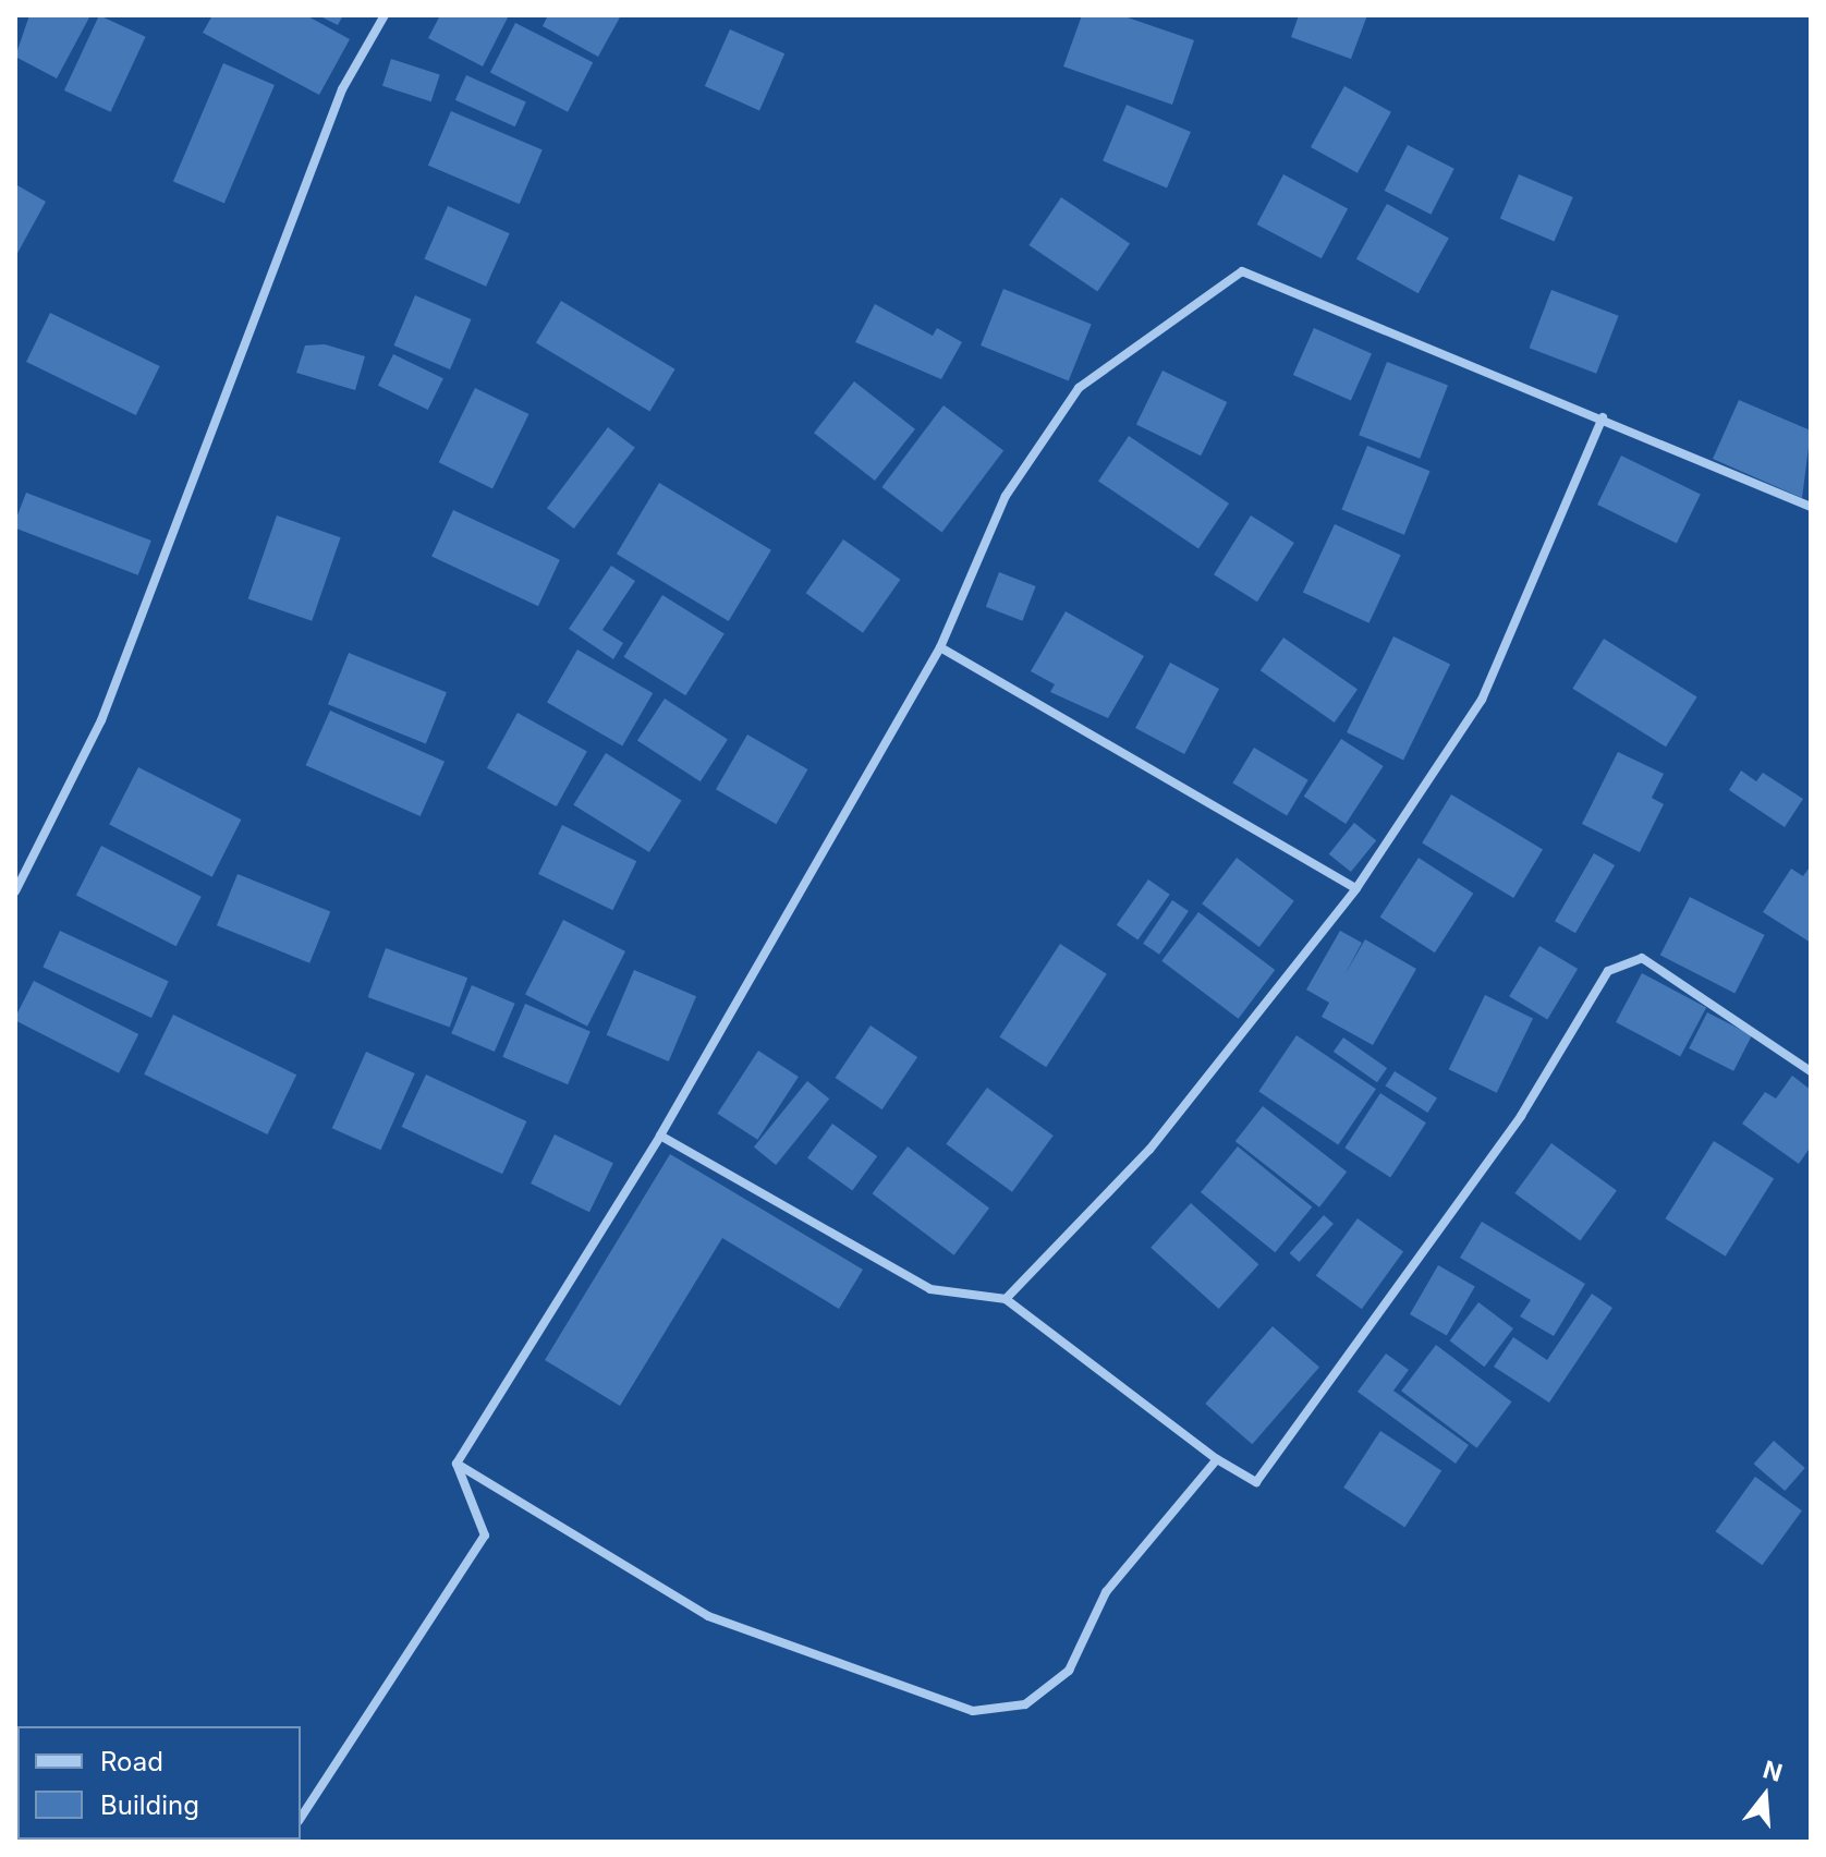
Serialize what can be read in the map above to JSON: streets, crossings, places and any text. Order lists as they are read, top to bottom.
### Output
{
  "legend": ["Road", "Building"],
  "north": "top"
}
